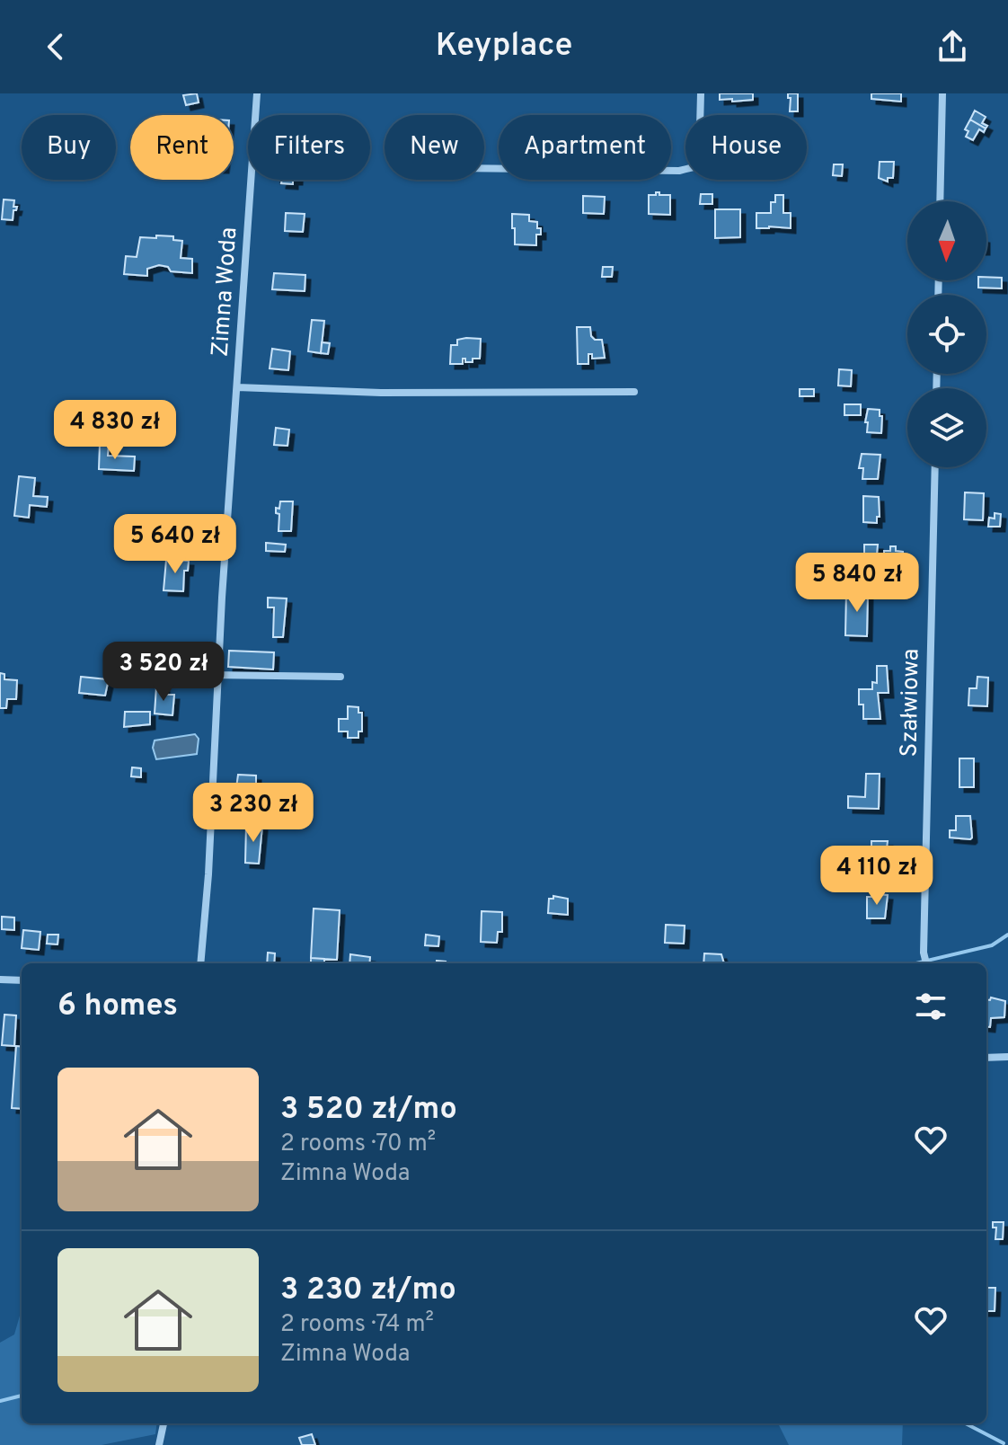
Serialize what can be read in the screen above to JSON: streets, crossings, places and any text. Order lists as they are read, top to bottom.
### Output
{
  "streets": {
    "street": ["Zimna Woda", "Szałwiowa"]
  },
  "north": "bottom",
  "page": {
    "header": "Keyplace",
    "chip": [
      "Buy",
      "Rent",
      "Filters",
      "New",
      "Apartment",
      "House"
    ],
    "price": [
      "4 830 zł",
      "5 640 zł",
      "5 840 zł",
      "3 520 zł",
      "3 230 zł",
      "4 110 zł"
    ],
    "heading": "6 homes",
    "list": [
      {
        "name": "3 520 zł/mo",
        "note": "2 rooms · 70 m² · Zimna Woda"
      },
      {
        "name": "3 230 zł/mo",
        "note": "2 rooms · 74 m² · Zimna Woda"
      }
    ]
  }
}
